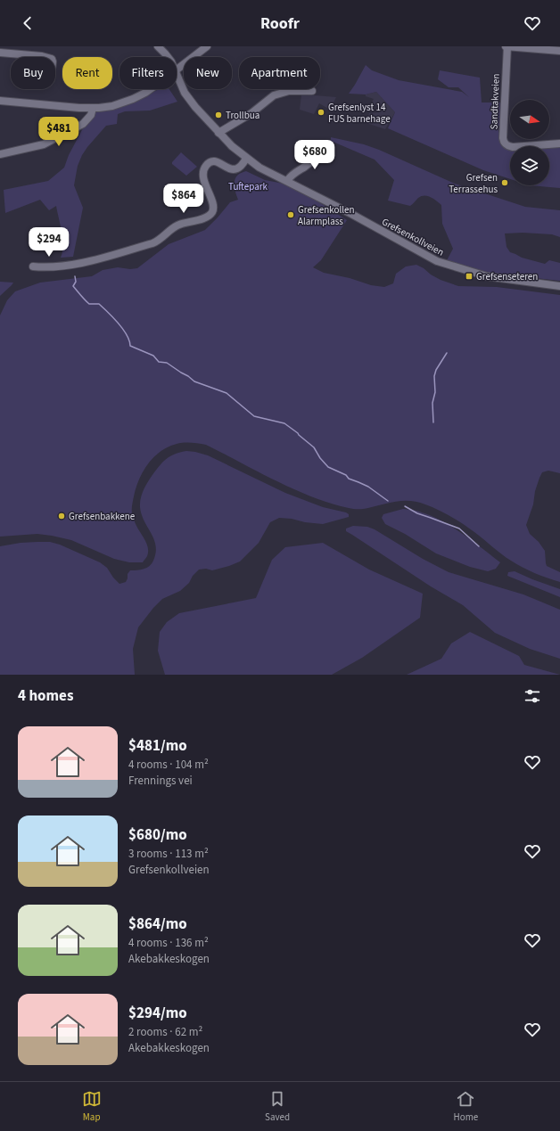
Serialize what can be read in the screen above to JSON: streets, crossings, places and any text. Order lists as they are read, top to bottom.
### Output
{
  "streets": {
    "street": ["Sandtakveien", "Grefsenkollveien"]
  },
  "parks": ["Tuftepark"],
  "places": {
    "other": [
      "Grefsenlyst 14 FUS barnehage",
      "Trollbua",
      "Grefsen Terrassehus",
      "Grefsenkollen Alarmplass",
      "Grefsenbakkene"
    ],
    "transit": ["Grefsenseteren"]
  },
  "north": "right",
  "page": {
    "header": "Roofr",
    "chip": [
      "Buy",
      "Rent",
      "Filters",
      "New",
      "Apartment"
    ],
    "price": [
      "$481",
      "$680",
      "$864",
      "$294"
    ],
    "heading": "4 homes",
    "list": [
      {
        "name": "$481/mo",
        "note": "4 rooms · 104 m² · Frennings vei"
      },
      {
        "name": "$680/mo",
        "note": "3 rooms · 113 m² · Grefsenkollveien"
      },
      {
        "name": "$864/mo",
        "note": "4 rooms · 136 m² · Akebakkeskogen"
      },
      {
        "name": "$294/mo",
        "note": "2 rooms · 62 m² · Akebakkeskogen"
      }
    ],
    "tabs": ["Map", "Saved", "Home"]
  }
}
